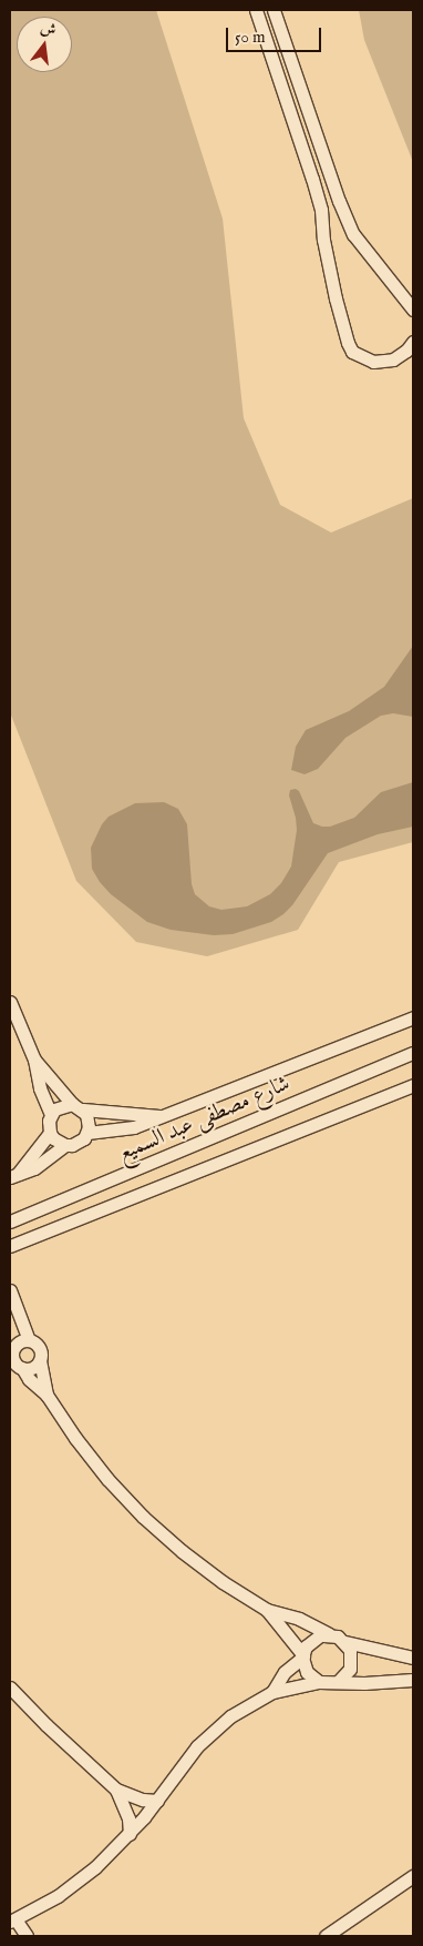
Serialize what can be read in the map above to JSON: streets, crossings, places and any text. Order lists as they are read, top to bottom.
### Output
{
  "streets": {
    "street": ["شارع مصطفى عبد السميع"]
  },
  "scale_bar": "50 m",
  "north": "top"
}
